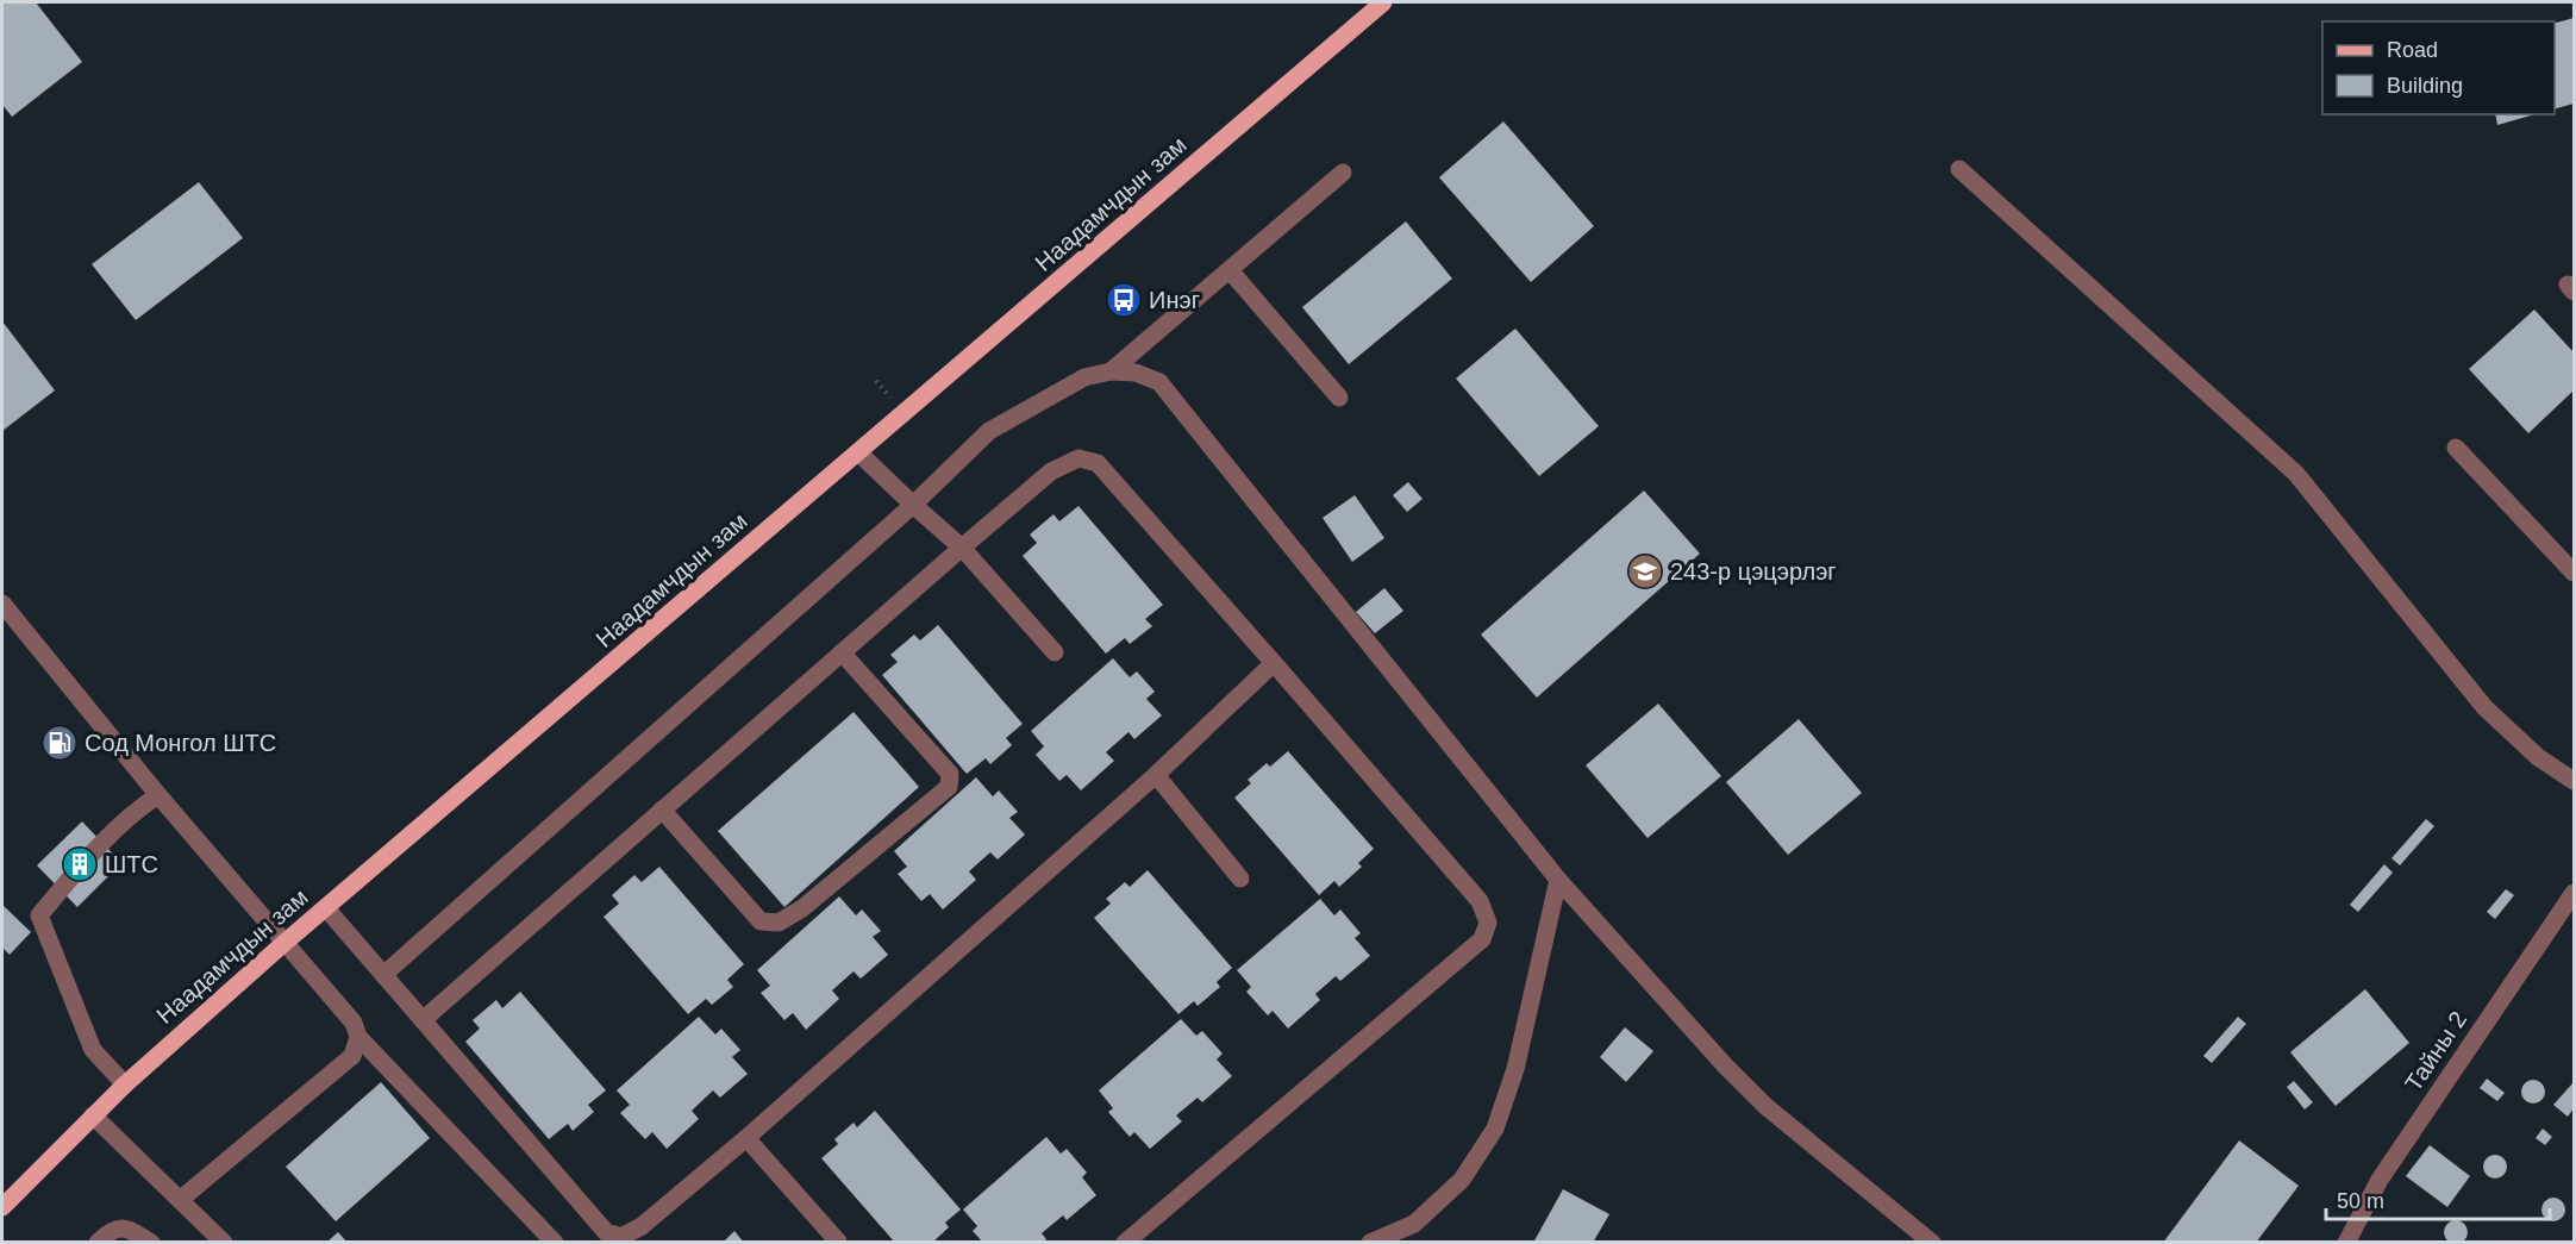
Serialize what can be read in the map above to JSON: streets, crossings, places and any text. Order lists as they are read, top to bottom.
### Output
{
  "streets": {
    "main road": ["Наадамчдын зам"],
    "street": ["Тайны 2"]
  },
  "places": {
    "bus stop": ["Инэг"],
    "school or university": ["243-р цэцэрлэг"],
    "fuel station": ["Сод Монгол ШТС"],
    "building": ["ШТС"]
  },
  "legend": ["Road", "Building"],
  "scale_bar": "50 m"
}
